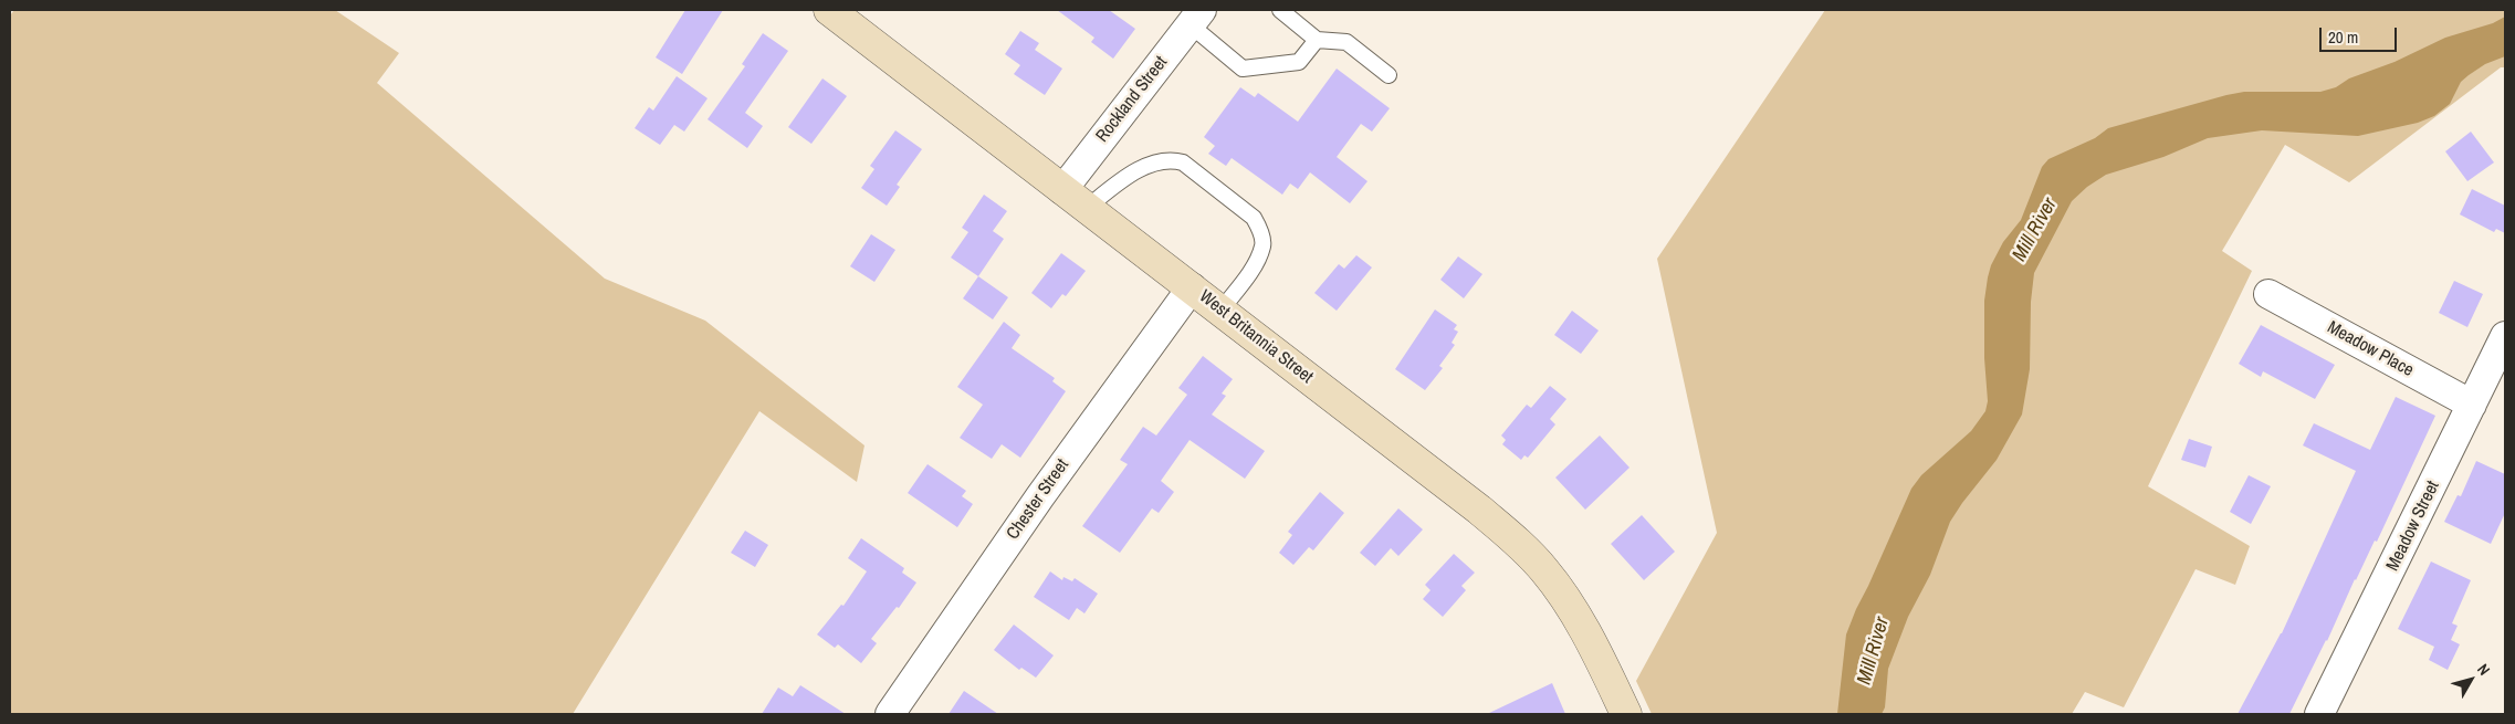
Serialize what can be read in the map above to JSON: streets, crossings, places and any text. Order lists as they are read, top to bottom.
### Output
{
  "streets": {
    "street": [
      "Rockland Street",
      "West Britannia Street",
      "Meadow Place",
      "Chester Street",
      "Meadow Street"
    ]
  },
  "crossings": [
    ["Rockland Street", "West Britannia Street"],
    ["West Britannia Street", "Chester Street"],
    ["Meadow Place", "Meadow Street"]
  ],
  "water": ["Mill River"],
  "scale_bar": "20 m",
  "north": "top right"
}
